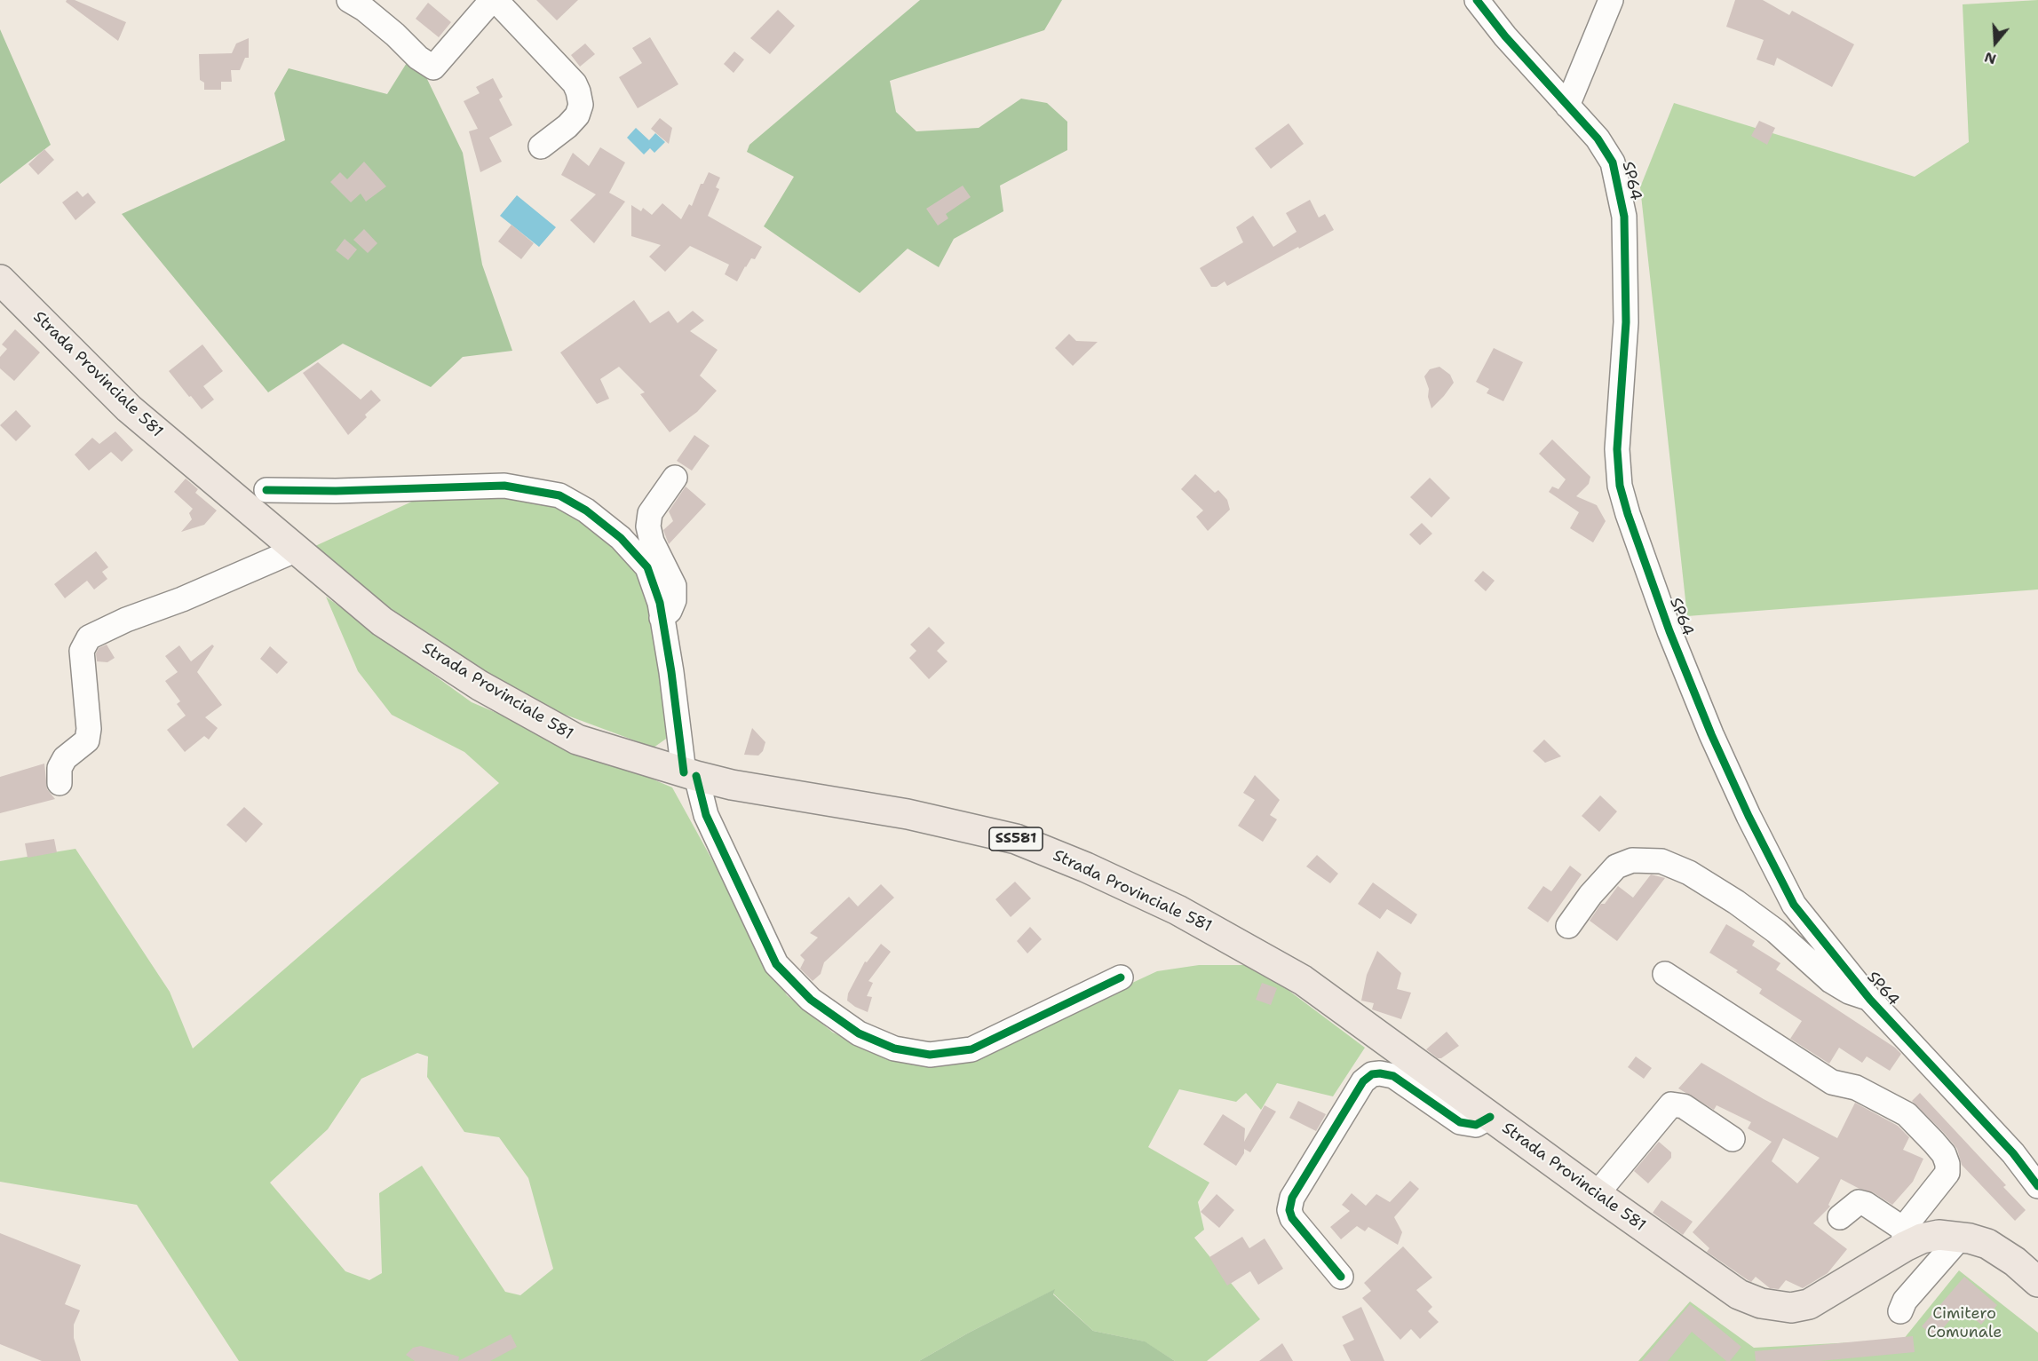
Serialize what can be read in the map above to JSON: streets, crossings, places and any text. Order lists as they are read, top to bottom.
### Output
{
  "streets": {
    "main road": ["Strada Provinciale 581", "SS581"],
    "street": ["SP64"]
  },
  "parks": ["Cimitero Comunale"],
  "north": "bottom"
}
